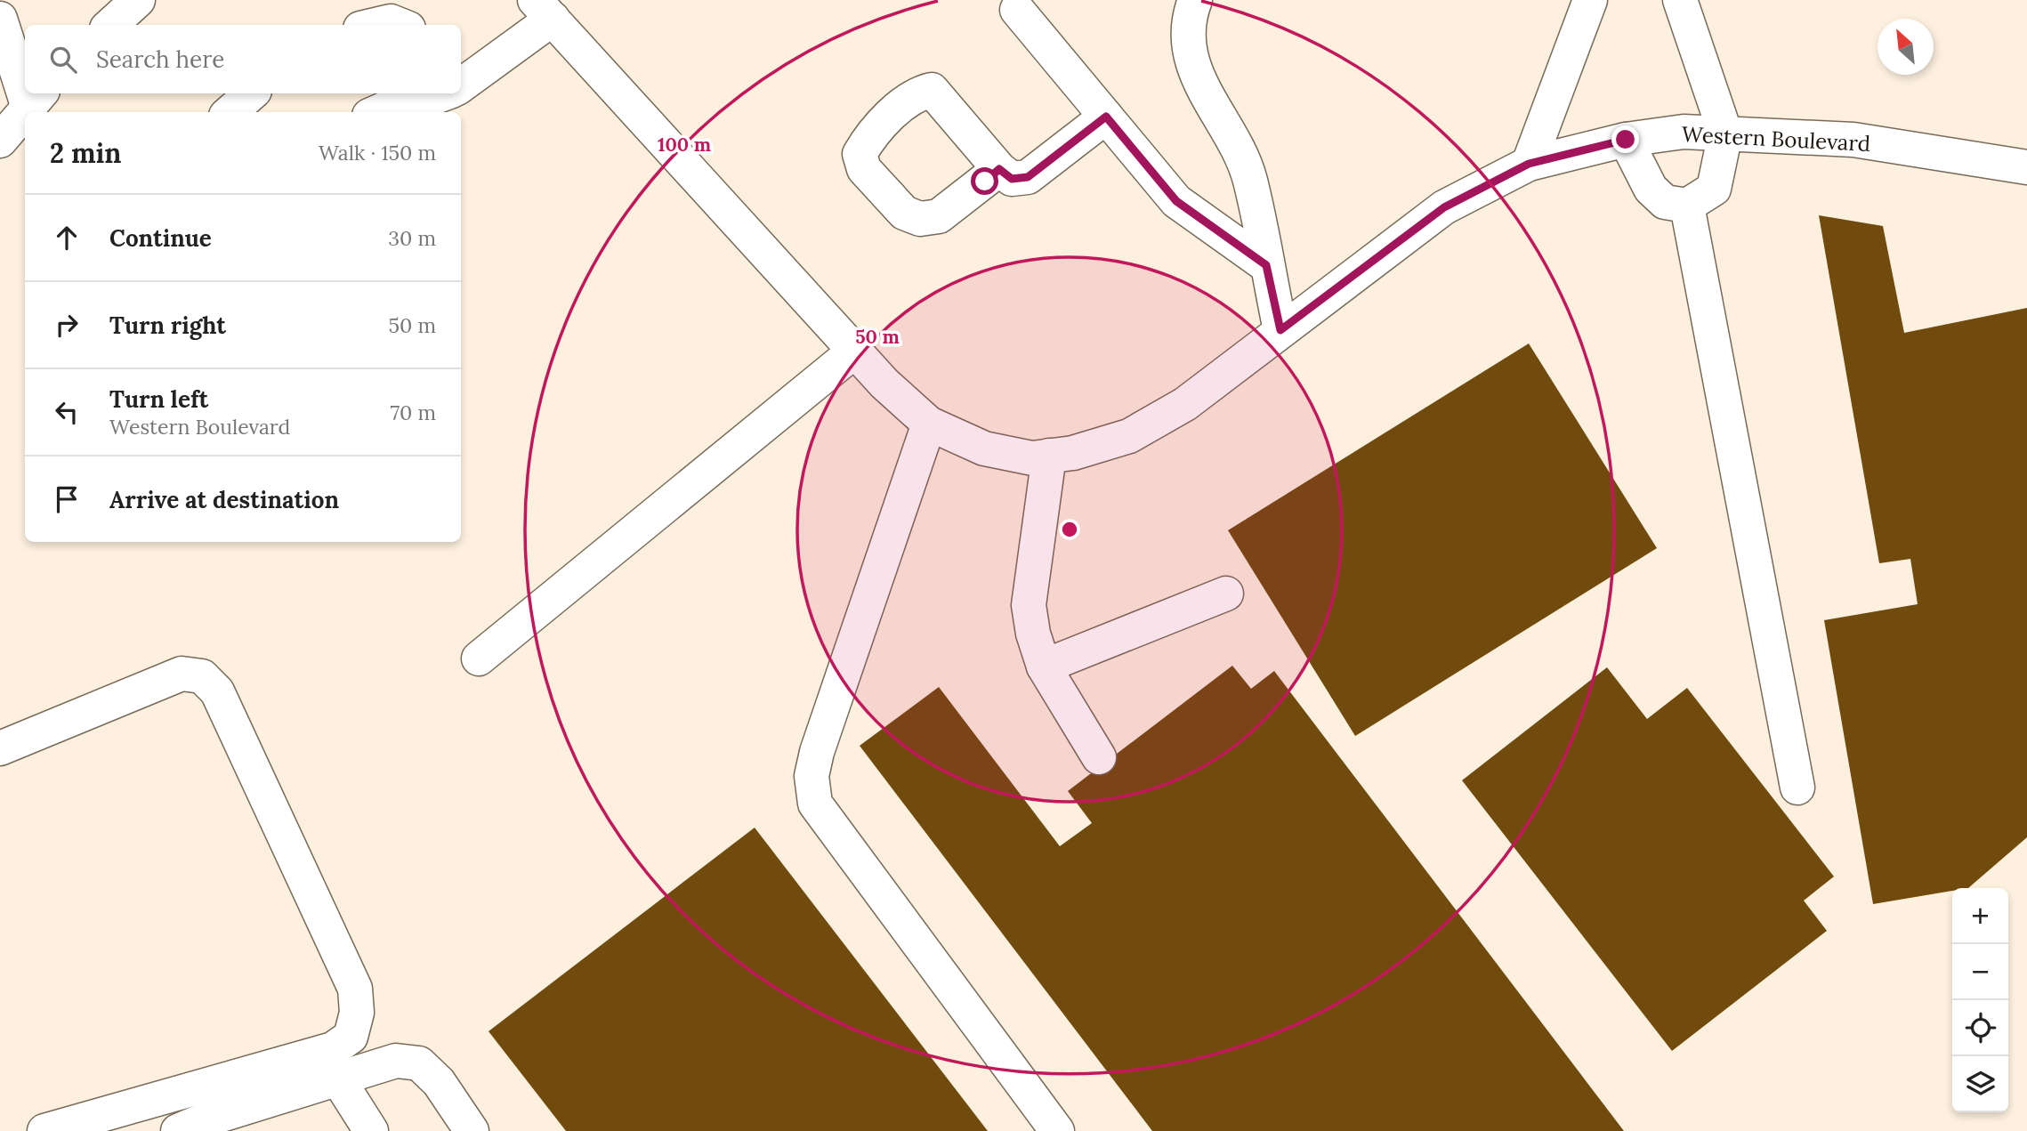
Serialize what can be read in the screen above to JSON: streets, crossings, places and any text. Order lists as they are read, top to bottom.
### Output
{
  "streets": {
    "street": ["Western Boulevard"]
  },
  "north": "top left",
  "page": {
    "search": "Search here",
    "heading": ["2 min", "Walk · 150 m"],
    "list": [
      ["Continue", "30 m"],
      ["Turn right", "50 m"],
      ["Turn left", "Western Boulevard", "70 m"],
      "Arrive at destination"
    ],
    "map_buttons": ["+", "−"]
  },
  "rings": ["100 m", "50 m"]
}
